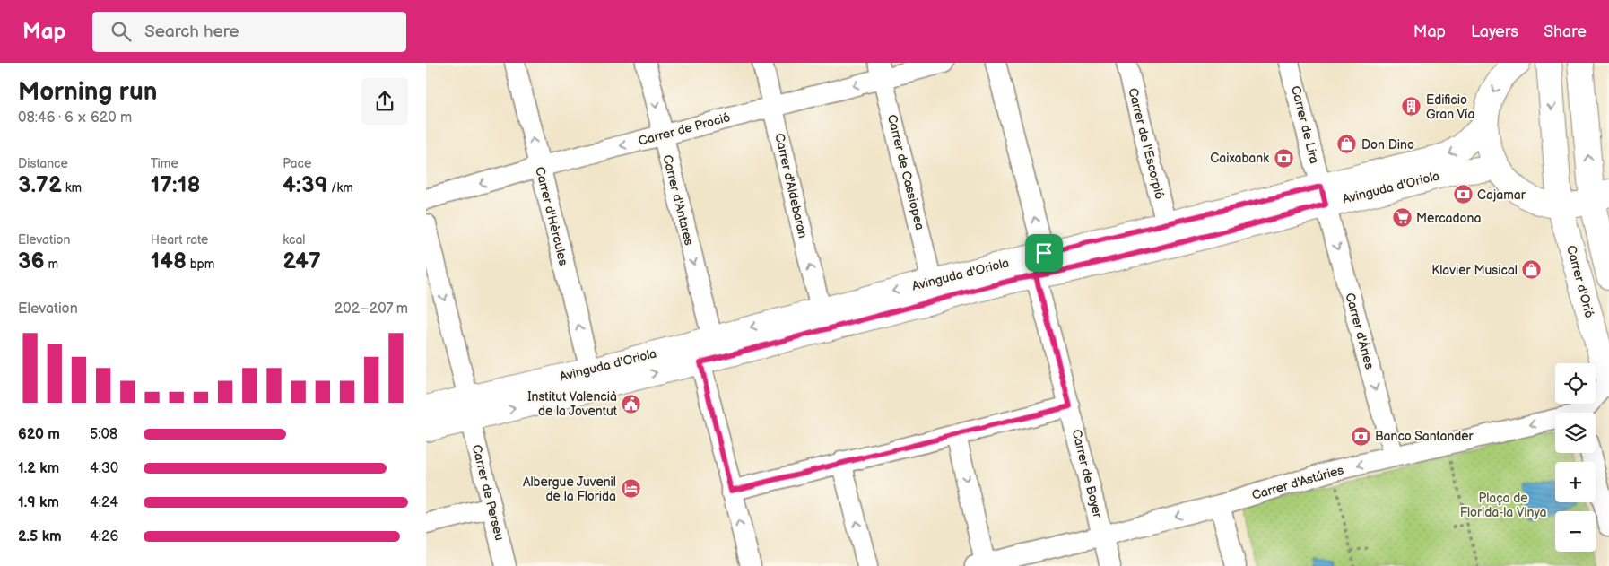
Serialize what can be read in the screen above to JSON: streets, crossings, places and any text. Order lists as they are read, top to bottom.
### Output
{
  "streets": {
    "main road": ["Avinguda d'Oriola", "Carrer d'Orió"],
    "street": [
      "Carrer de Lira",
      "Carrer de Proció",
      "Carrer de l'Escorpió",
      "Carrer de Cassiopea",
      "Carrer d'Aldebaran",
      "Carrer d'Antares",
      "Carrer d'Hèrcules",
      "Carrer d'Àries",
      "Carrer de Boyer",
      "Carrer d'Astúries",
      "Carrer de Perseu"
    ]
  },
  "crossings": [
    ["Carrer de Lira", "Avinguda d'Oriola"],
    ["Carrer de Lira", "Carrer d'Àries"],
    ["Carrer de Proció", "Carrer de Cassiopea"],
    ["Carrer de Proció", "Carrer d'Aldebaran"],
    ["Carrer de Proció", "Carrer d'Antares"],
    ["Carrer de Proció", "Carrer d'Hèrcules"],
    ["Carrer de l'Escorpió", "Avinguda d'Oriola"],
    ["Carrer de Cassiopea", "Avinguda d'Oriola"],
    ["Carrer d'Aldebaran", "Avinguda d'Oriola"],
    ["Avinguda d'Oriola", "Carrer d'Antares"],
    ["Avinguda d'Oriola", "Carrer d'Hèrcules"],
    ["Avinguda d'Oriola", "Carrer d'Àries"],
    ["Avinguda d'Oriola", "Carrer de Boyer"],
    ["Avinguda d'Oriola", "Carrer de Perseu"],
    ["Carrer d'Orió", "Carrer d'Astúries"],
    ["Carrer d'Àries", "Carrer d'Astúries"],
    ["Carrer de Boyer", "Carrer d'Astúries"]
  ],
  "one_way": [
    "Carrer de Proció",
    "Carrer d'Aldebaran",
    "Carrer d'Antares",
    "Carrer d'Hèrcules",
    "Carrer d'Àries",
    "Carrer d'Astúries",
    "Carrer de Perseu"
  ],
  "parks": ["Plaça de Florida-la Vinya"],
  "places": {
    "building": ["Edificio Gran Vía"],
    "shop": ["Don Dino", "Klavier Musical"],
    "bank": ["Caixabank", "Cajamar", "Banco Santander"],
    "supermarket": ["Mercadona"],
    "public building": ["Institut Valencià de la Joventut"],
    "hotel": ["Albergue Juvenil de la Florida"]
  },
  "page": {
    "header": "Map",
    "search": "Search here",
    "nav": ["Map", "Layers", "Share"],
    "heading": ["Morning run", "08:46 · 6 × 620 m"],
    "stats": [
      ["Distance", "3.72 km"],
      ["Time", "17:18"],
      ["Pace", "4:39 /km"],
      ["Elevation", "36 m"],
      ["Heart rate", "148 bpm"],
      ["kcal", "247"]
    ],
    "chart": ["Elevation", "202–207 m"],
    "map_buttons": ["+", "−"],
    "list": [
      {
        "name": "620 m",
        "note": "5:08"
      },
      {
        "name": "1.2 km",
        "note": "4:30"
      },
      {
        "name": "1.9 km",
        "note": "4:24"
      },
      {
        "name": "2.5 km",
        "note": "4:26"
      }
    ]
  }
}
